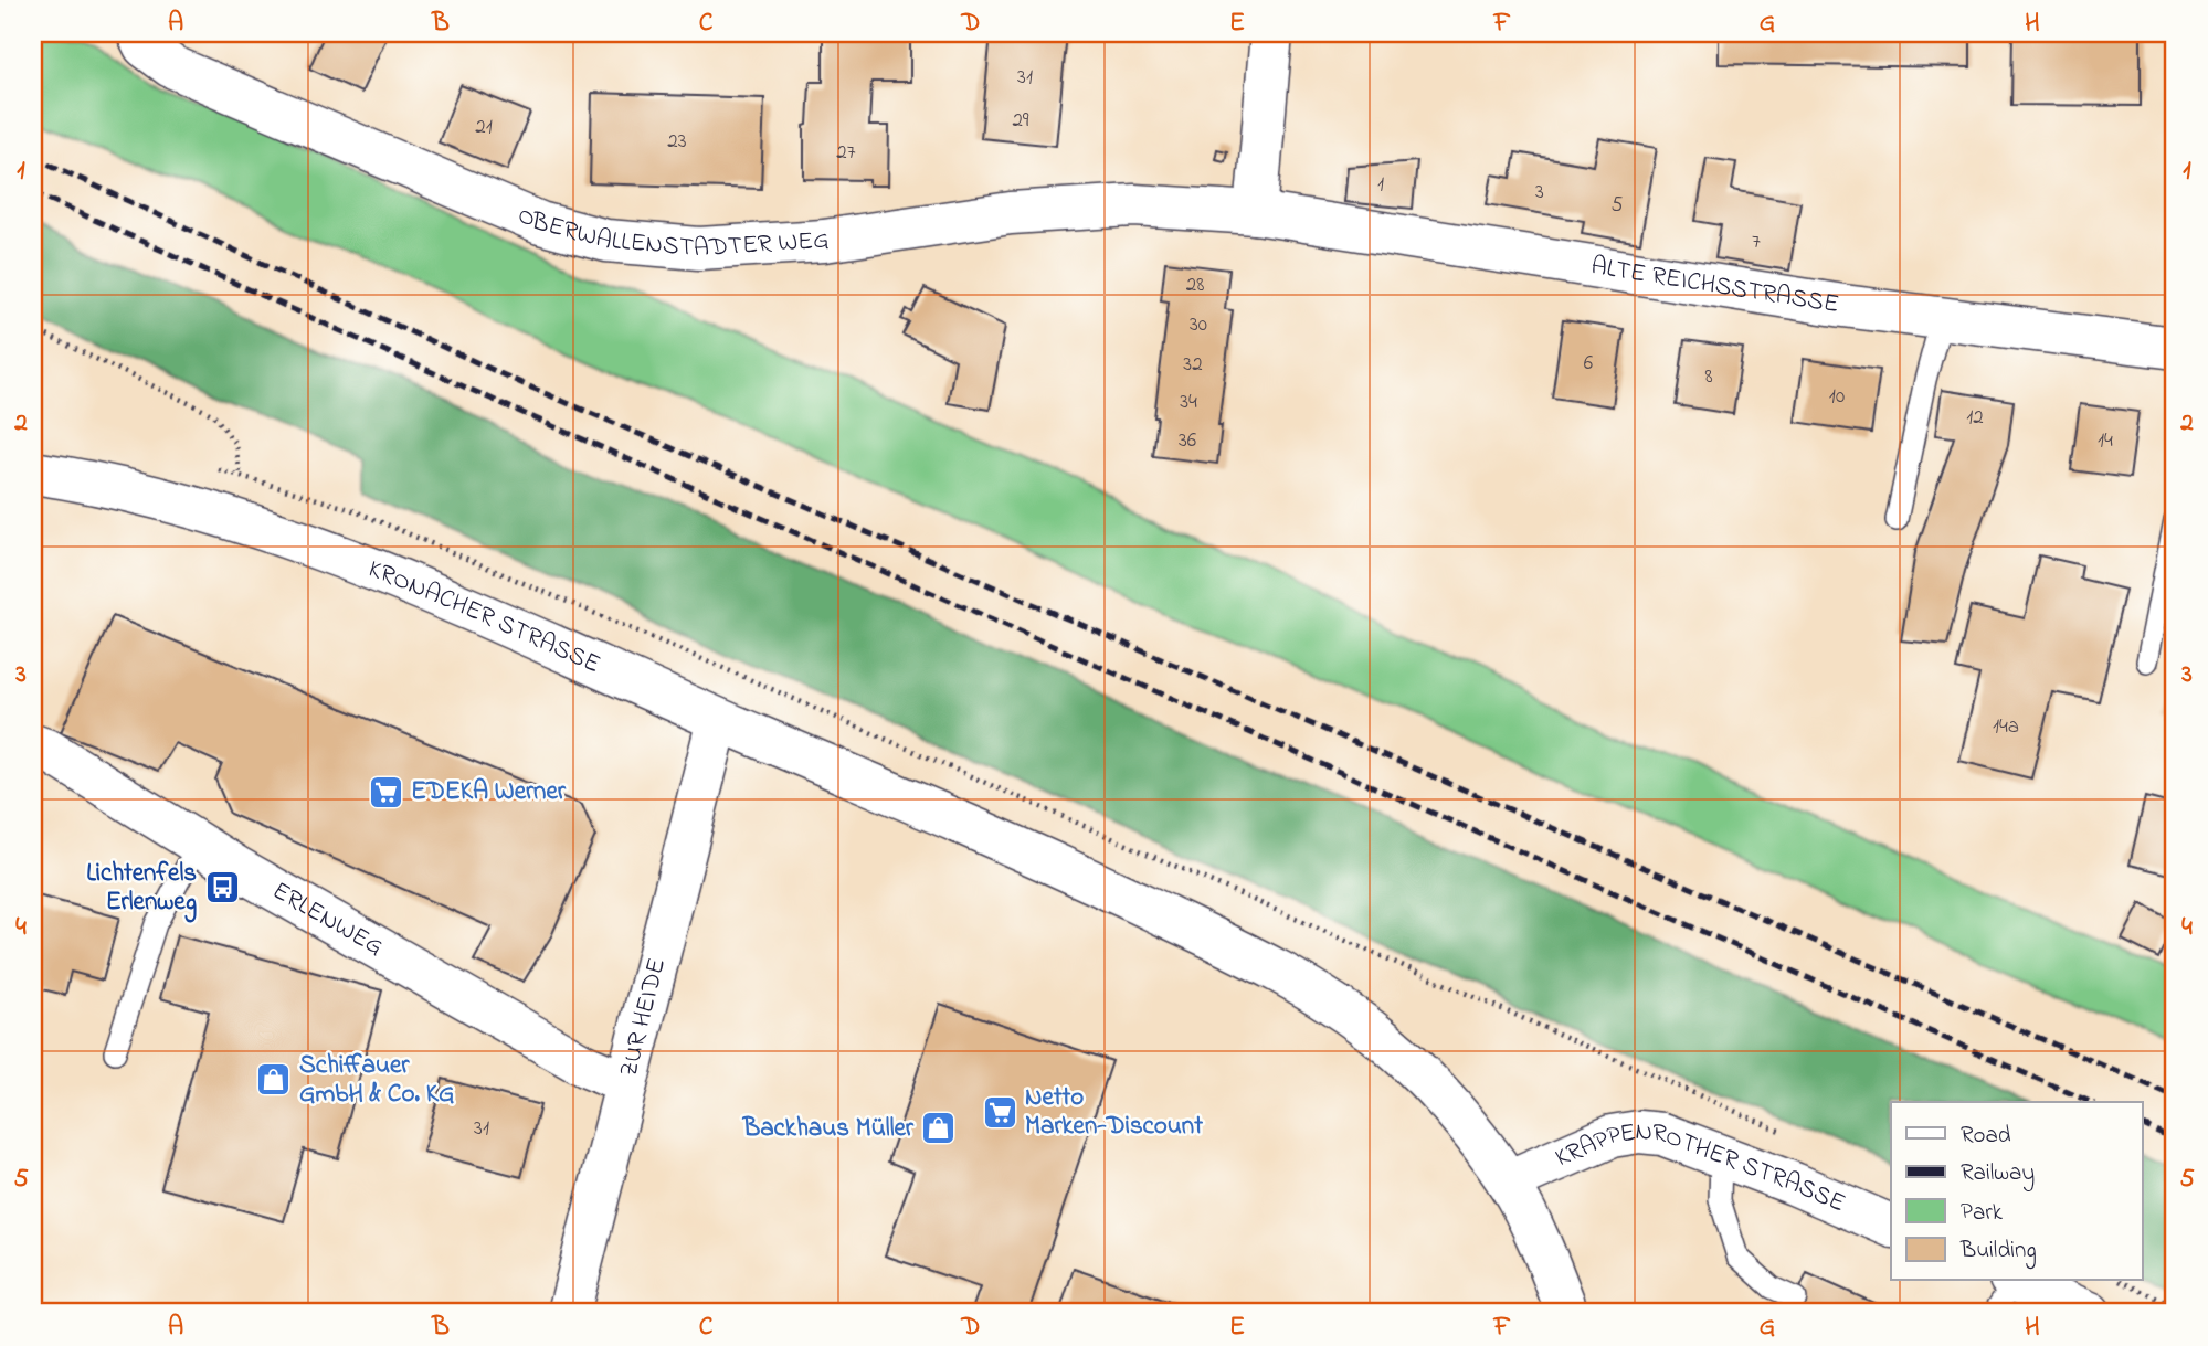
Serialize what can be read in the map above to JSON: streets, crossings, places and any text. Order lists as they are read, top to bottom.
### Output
{
  "streets": {
    "street": [
      "OBERWALLENSTADTER WEG",
      "ALTE REICHSSTRASSE",
      "KRONACHER STRASSE",
      "ERLENWEG",
      "ZUR HEIDE",
      "KRAPPENROTHER STRASSE"
    ]
  },
  "crossings": [
    ["OBERWALLENSTADTER WEG", "ALTE REICHSSTRASSE"],
    ["KRONACHER STRASSE", "ZUR HEIDE"],
    ["KRONACHER STRASSE", "KRAPPENROTHER STRASSE"],
    ["ERLENWEG", "ZUR HEIDE"]
  ],
  "places": {
    "supermarket": ["EDEKA Werner", "Netto Marken-Discount"],
    "bus stop": ["Lichtenfels Erlenweg"],
    "shop": ["Schiffauer GmbH & Co. KG", "Backhaus Müller"]
  },
  "house_numbers": [
    "31",
    "29",
    "21",
    "23",
    "27",
    "1",
    "3",
    "5",
    "7",
    "28",
    "30",
    "6",
    "32",
    "8",
    "10",
    "34",
    "12",
    "36",
    "14",
    "14a",
    "31"
  ],
  "legend": [
    "Road",
    "Railway",
    "Park",
    "Building"
  ],
  "grid": {
    "columns": [
      "A",
      "B",
      "C",
      "D",
      "E",
      "F",
      "G",
      "H"
    ],
    "rows": [
      "1",
      "2",
      "3",
      "4",
      "5"
    ]
  }
}
